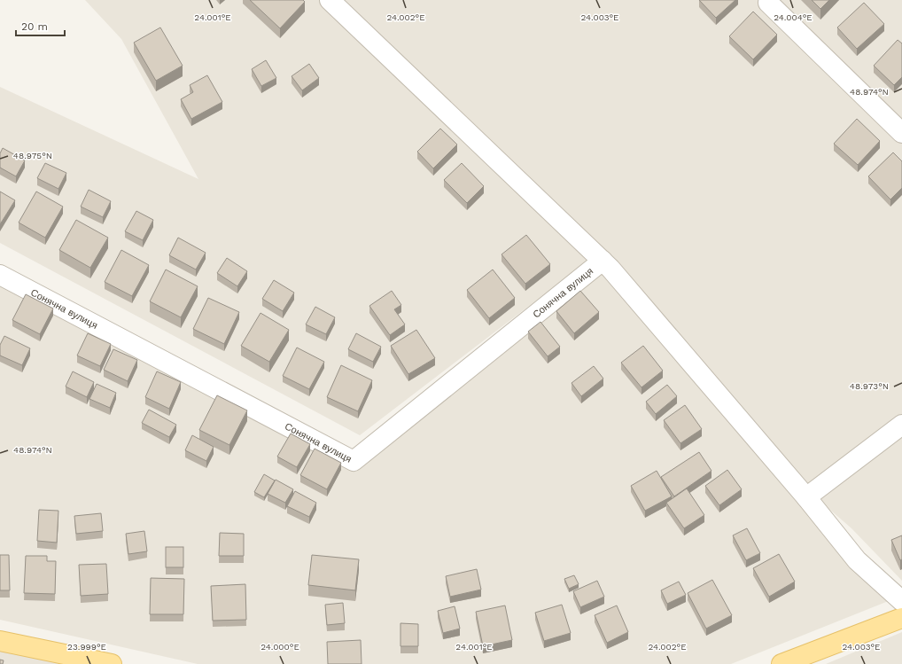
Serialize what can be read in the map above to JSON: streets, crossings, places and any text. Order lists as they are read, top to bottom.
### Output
{
  "streets": {
    "street": ["Сонячна вулиця"]
  },
  "scale_bar": "20 m",
  "coordinates": [
    "24.001°E",
    "24.002°E",
    "24.003°E",
    "24.004°E",
    "48.974°N",
    "48.975°N",
    "48.973°N",
    "23.999°E",
    "24.000°E"
  ]
}
